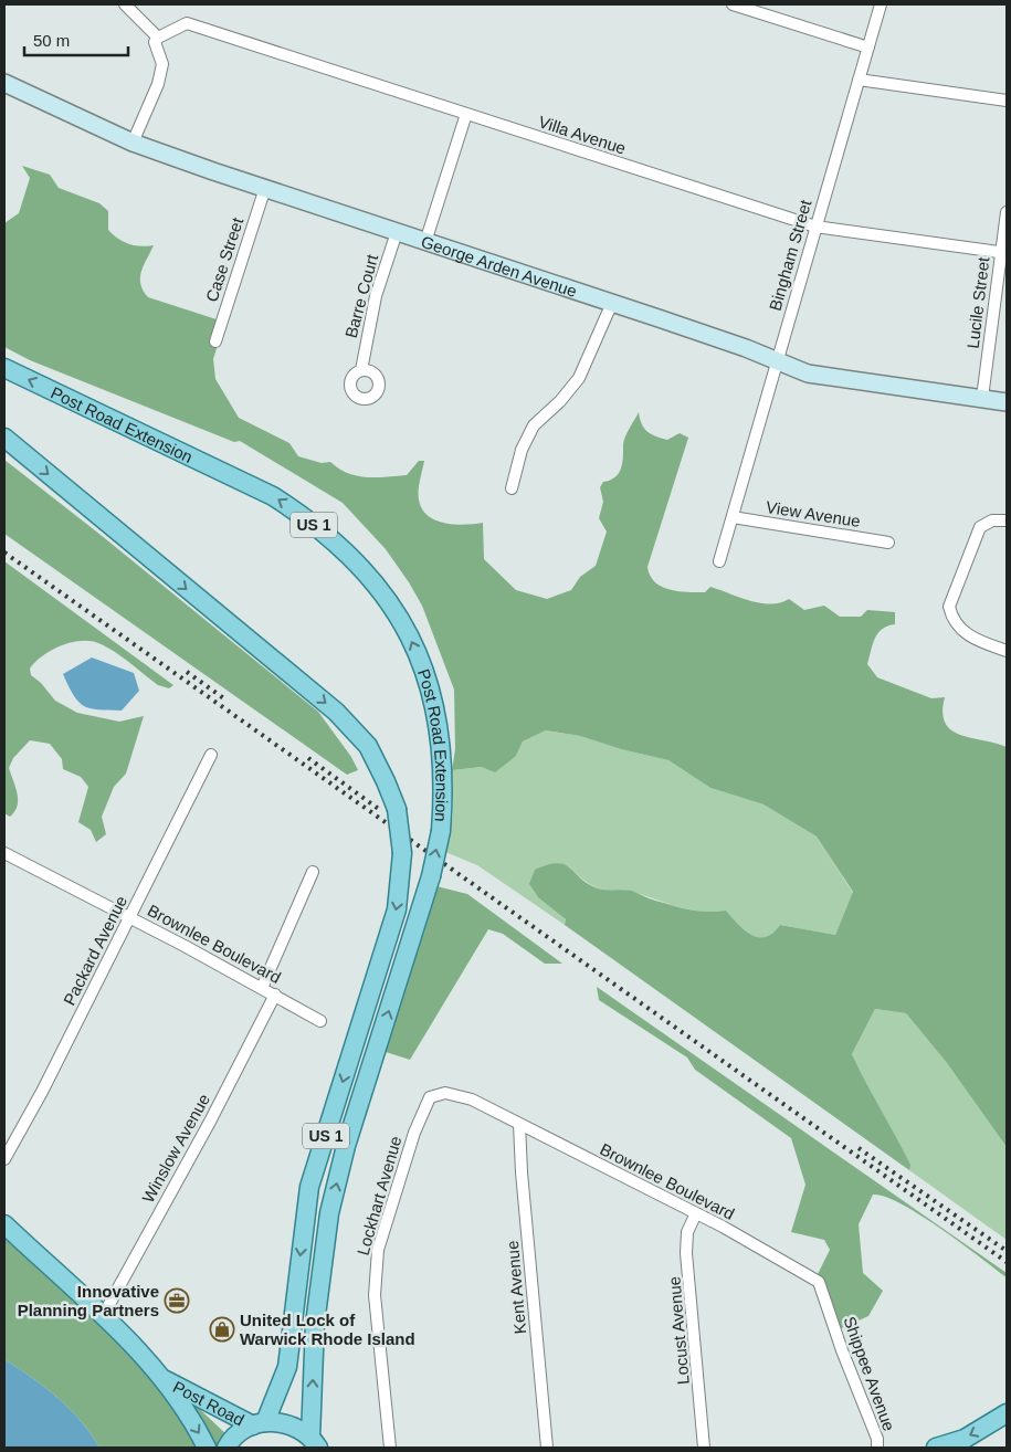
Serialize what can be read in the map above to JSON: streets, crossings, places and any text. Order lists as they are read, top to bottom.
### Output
{
  "streets": {
    "main road": ["Post Road Extension", "US 1", "Post Road"],
    "street": [
      "Villa Avenue",
      "Bingham Street",
      "Case Street",
      "George Arden Avenue",
      "Barre Court",
      "Lucile Street",
      "View Avenue",
      "Brownlee Boulevard",
      "Packard Avenue",
      "Winslow Avenue",
      "Lockhart Avenue",
      "Kent Avenue",
      "Locust Avenue",
      "Shippee Avenue"
    ]
  },
  "crossings": [
    ["Villa Avenue", "Bingham Street"],
    ["Villa Avenue", "Lucile Street"],
    ["Bingham Street", "George Arden Avenue"],
    ["Bingham Street", "View Avenue"],
    ["Case Street", "George Arden Avenue"],
    ["George Arden Avenue", "Barre Court"],
    ["George Arden Avenue", "Lucile Street"],
    ["Post Road Extension", "Post Road"],
    ["US 1", "Post Road"],
    ["Brownlee Boulevard", "Packard Avenue"],
    ["Brownlee Boulevard", "Winslow Avenue"],
    ["Brownlee Boulevard", "Lockhart Avenue"],
    ["Brownlee Boulevard", "Kent Avenue"],
    ["Brownlee Boulevard", "Locust Avenue"],
    ["Brownlee Boulevard", "Shippee Avenue"],
    ["Winslow Avenue", "Post Road"]
  ],
  "one_way": ["Post Road Extension"],
  "places": {
    "office": ["Innovative Planning Partners"],
    "shop": ["United Lock of Warwick Rhode Island"]
  },
  "scale_bar": "50 m"
}
